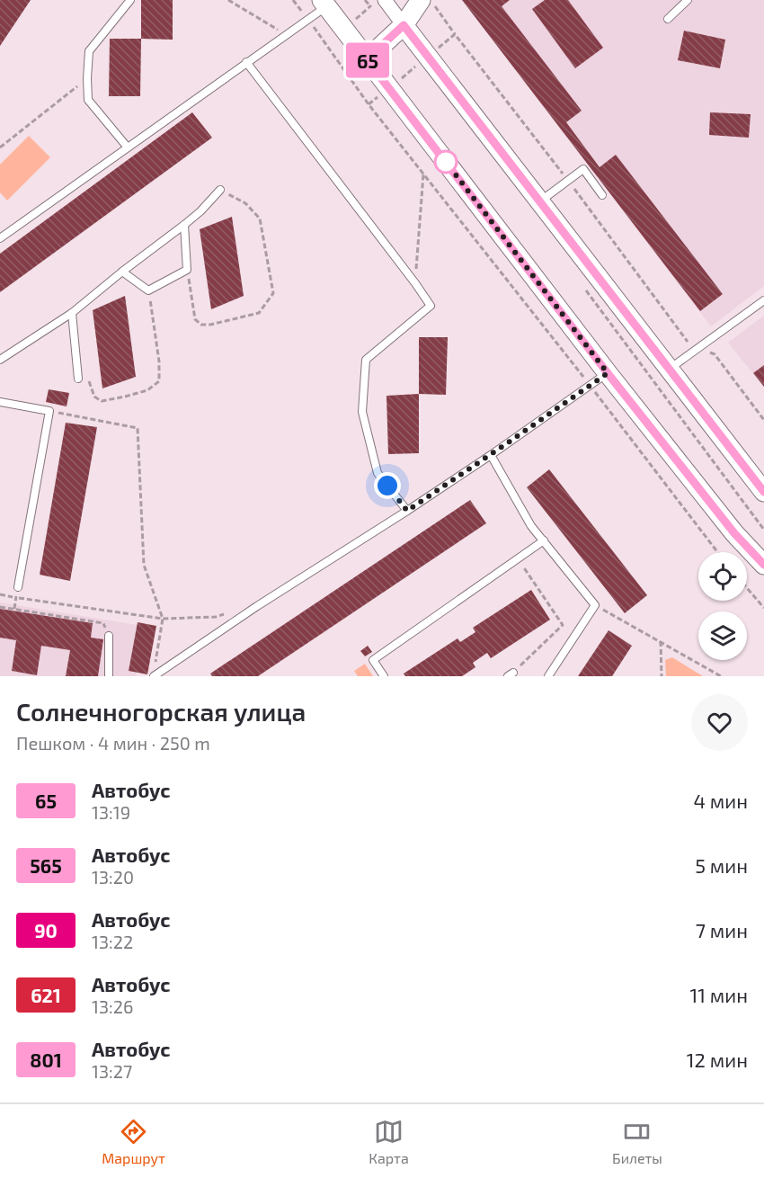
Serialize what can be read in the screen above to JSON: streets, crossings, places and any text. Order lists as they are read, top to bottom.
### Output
{
  "lines": ["bus line 65"],
  "page": {
    "on_map": "65",
    "heading": ["Солнечногорская улица", "Пешком · 4 мин · 250 m"],
    "list": [
      {
        "mark": "65",
        "name": "Автобус",
        "note": "13:19",
        "value": "4 мин"
      },
      {
        "mark": "565",
        "name": "Автобус",
        "note": "13:20",
        "value": "5 мин"
      },
      {
        "mark": "90",
        "name": "Автобус",
        "note": "13:22",
        "value": "7 мин"
      },
      {
        "mark": "621",
        "name": "Автобус",
        "note": "13:26",
        "value": "11 мин"
      },
      {
        "mark": "801",
        "name": "Автобус",
        "note": "13:27",
        "value": "12 мин"
      }
    ],
    "tabs": ["Маршрут", "Карта", "Билеты"]
  }
}
